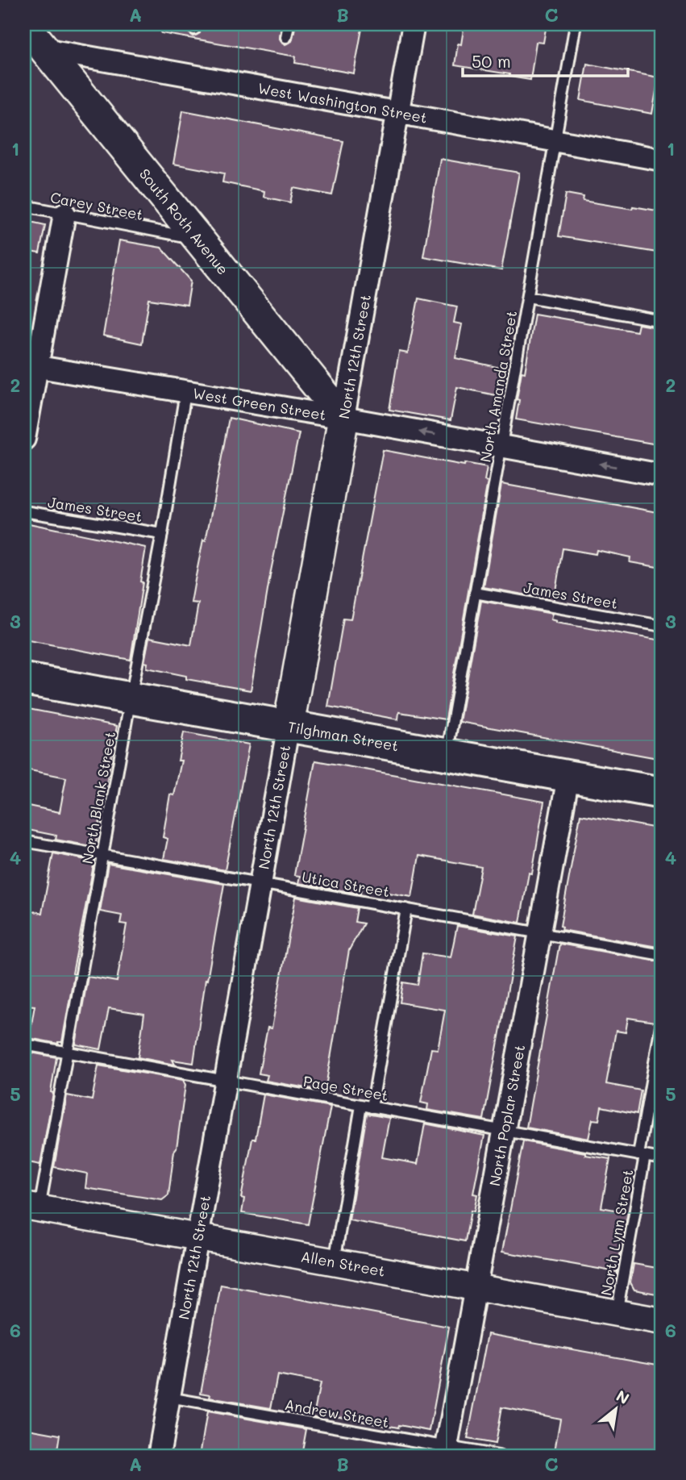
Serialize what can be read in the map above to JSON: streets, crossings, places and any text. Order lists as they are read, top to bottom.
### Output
{
  "streets": {
    "main road": ["South Roth Avenue", "North 12th Street", "Tilghman Street"],
    "street": [
      "West Washington Street",
      "West Green Street",
      "North Poplar Street",
      "Allen Street"
    ],
    "lane": [
      "Carey Street",
      "North Amanda Street",
      "James Street",
      "North Blank Street",
      "Utica Street",
      "Page Street",
      "North Lynn Street",
      "Andrew Street"
    ]
  },
  "crossings": [
    ["West Washington Street", "South Roth Avenue"],
    ["West Washington Street", "North 12th Street"],
    ["West Washington Street", "North Amanda Street"],
    ["Carey Street", "South Roth Avenue"],
    ["South Roth Avenue", "North 12th Street"],
    ["South Roth Avenue", "West Green Street"],
    ["North 12th Street", "West Green Street"],
    ["North 12th Street", "Tilghman Street"],
    ["North 12th Street", "Utica Street"],
    ["North 12th Street", "Page Street"],
    ["North 12th Street", "Allen Street"],
    ["North 12th Street", "Andrew Street"],
    ["North Amanda Street", "West Green Street"],
    ["North Amanda Street", "James Street"],
    ["North Amanda Street", "Tilghman Street"],
    ["West Green Street", "North Blank Street"],
    ["James Street", "North Blank Street"],
    ["Tilghman Street", "North Blank Street"],
    ["Tilghman Street", "North Poplar Street"],
    ["North Blank Street", "Utica Street"],
    ["North Blank Street", "Page Street"],
    ["North Blank Street", "Allen Street"],
    ["Utica Street", "North Poplar Street"],
    ["Page Street", "North Poplar Street"],
    ["Page Street", "North Lynn Street"],
    ["North Poplar Street", "Allen Street"],
    ["North Poplar Street", "Andrew Street"],
    ["North Lynn Street", "Allen Street"]
  ],
  "one_way": ["West Green Street"],
  "scale_bar": "50 m",
  "north": "top right",
  "grid": {
    "columns": ["A", "B", "C"],
    "rows": [
      "1",
      "2",
      "3",
      "4",
      "5",
      "6"
    ]
  }
}
